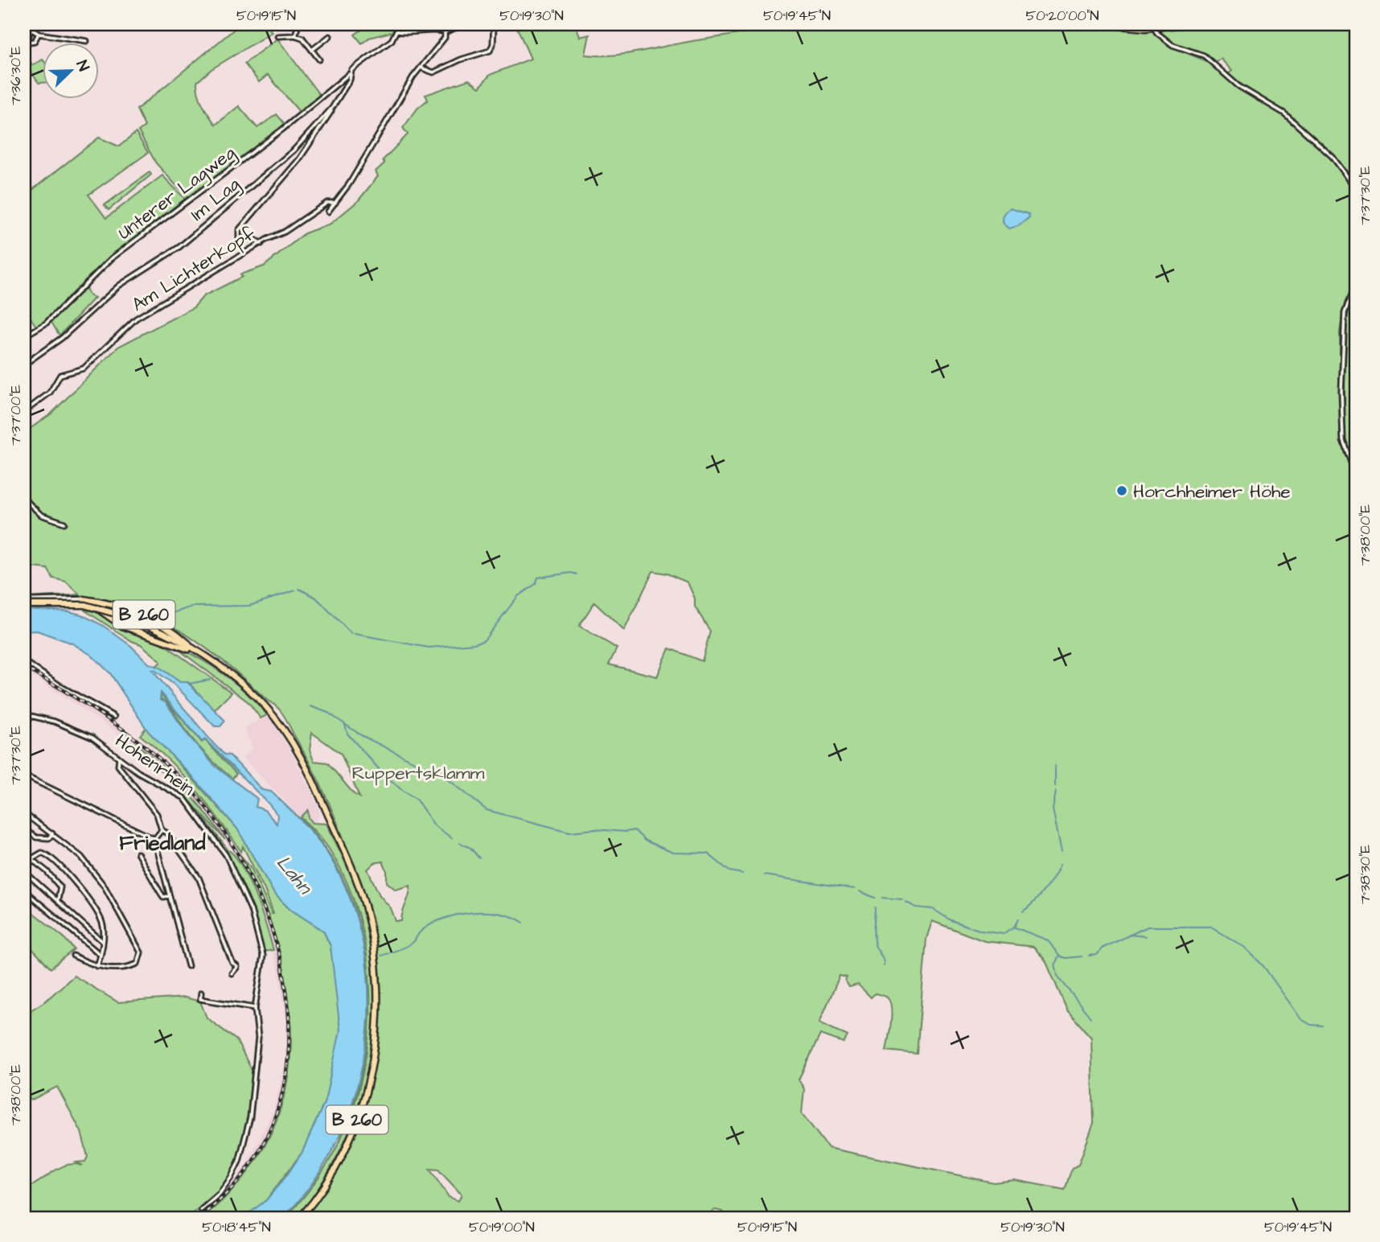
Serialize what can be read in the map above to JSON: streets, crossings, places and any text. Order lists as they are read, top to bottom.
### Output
{
  "streets": {
    "main road": ["B 260"],
    "street": [
      "Unterer Lagweg",
      "Im Lag",
      "Am Lichterkopf",
      "Hohenrhein"
    ]
  },
  "crossings": [
    ["Unterer Lagweg", "Im Lag"]
  ],
  "districts": ["Friedland"],
  "water": ["Lahn"],
  "parks": ["Ruppertsklamm"],
  "places": ["Horchheimer Höhe"],
  "north": "top right",
  "coordinates": [
    "50°19'15\"N",
    "50°19'30\"N",
    "50°19'45\"N",
    "50°20'00\"N",
    "7°36'30\"E",
    "7°37'30\"E",
    "7°37'00\"E",
    "7°38'00\"E",
    "7°38'30\"E",
    "50°18'45\"N",
    "50°19'00\"N"
  ]
}
